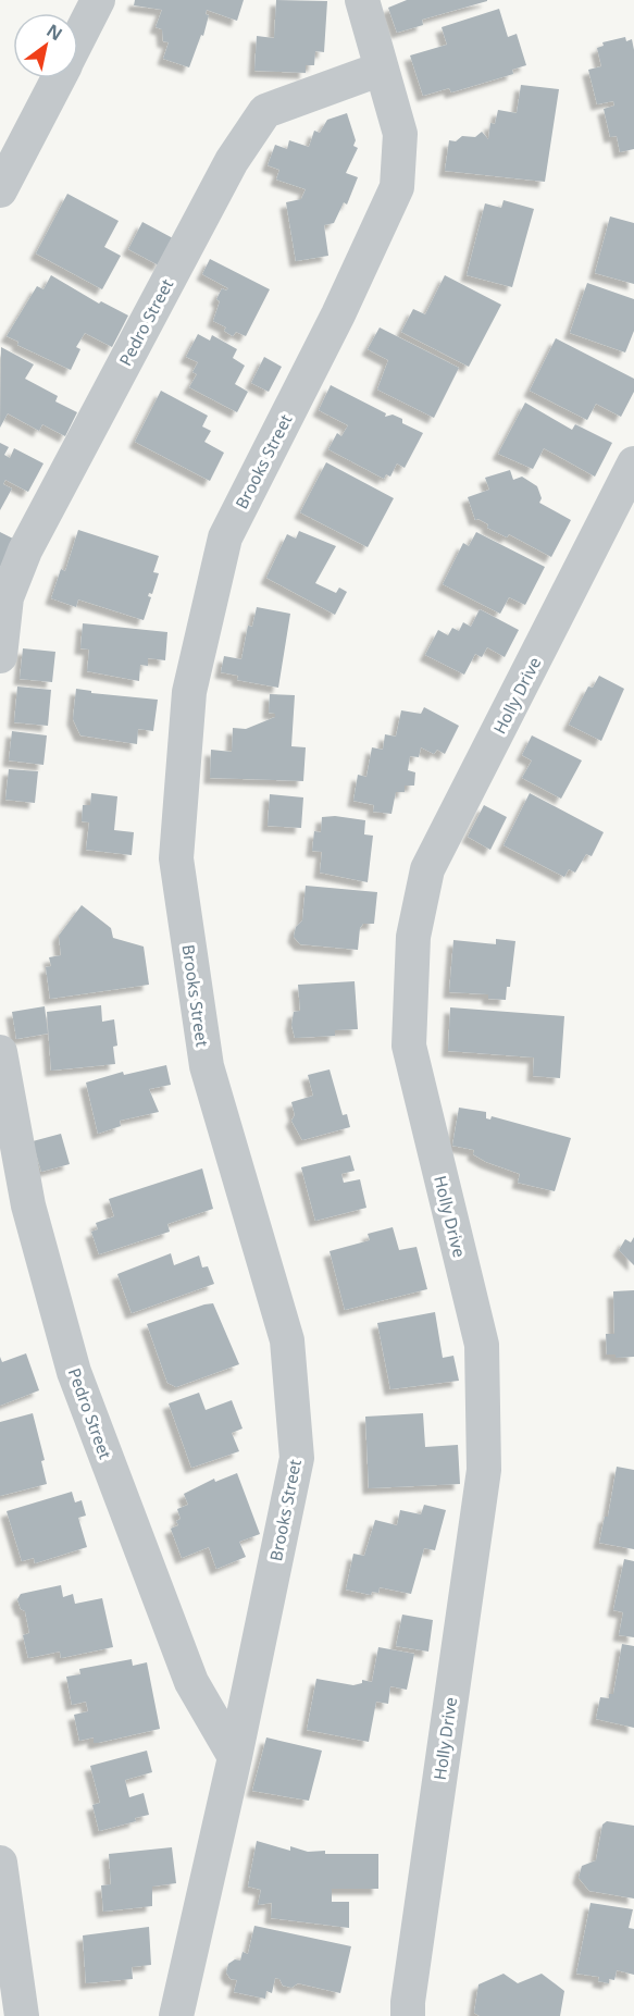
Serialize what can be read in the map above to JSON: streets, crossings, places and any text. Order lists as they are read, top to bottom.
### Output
{
  "streets": {
    "street": ["Pedro Street", "Brooks Street", "Holly Drive"]
  },
  "crossings": [
    ["Pedro Street", "Brooks Street"]
  ],
  "north": "top right"
}
